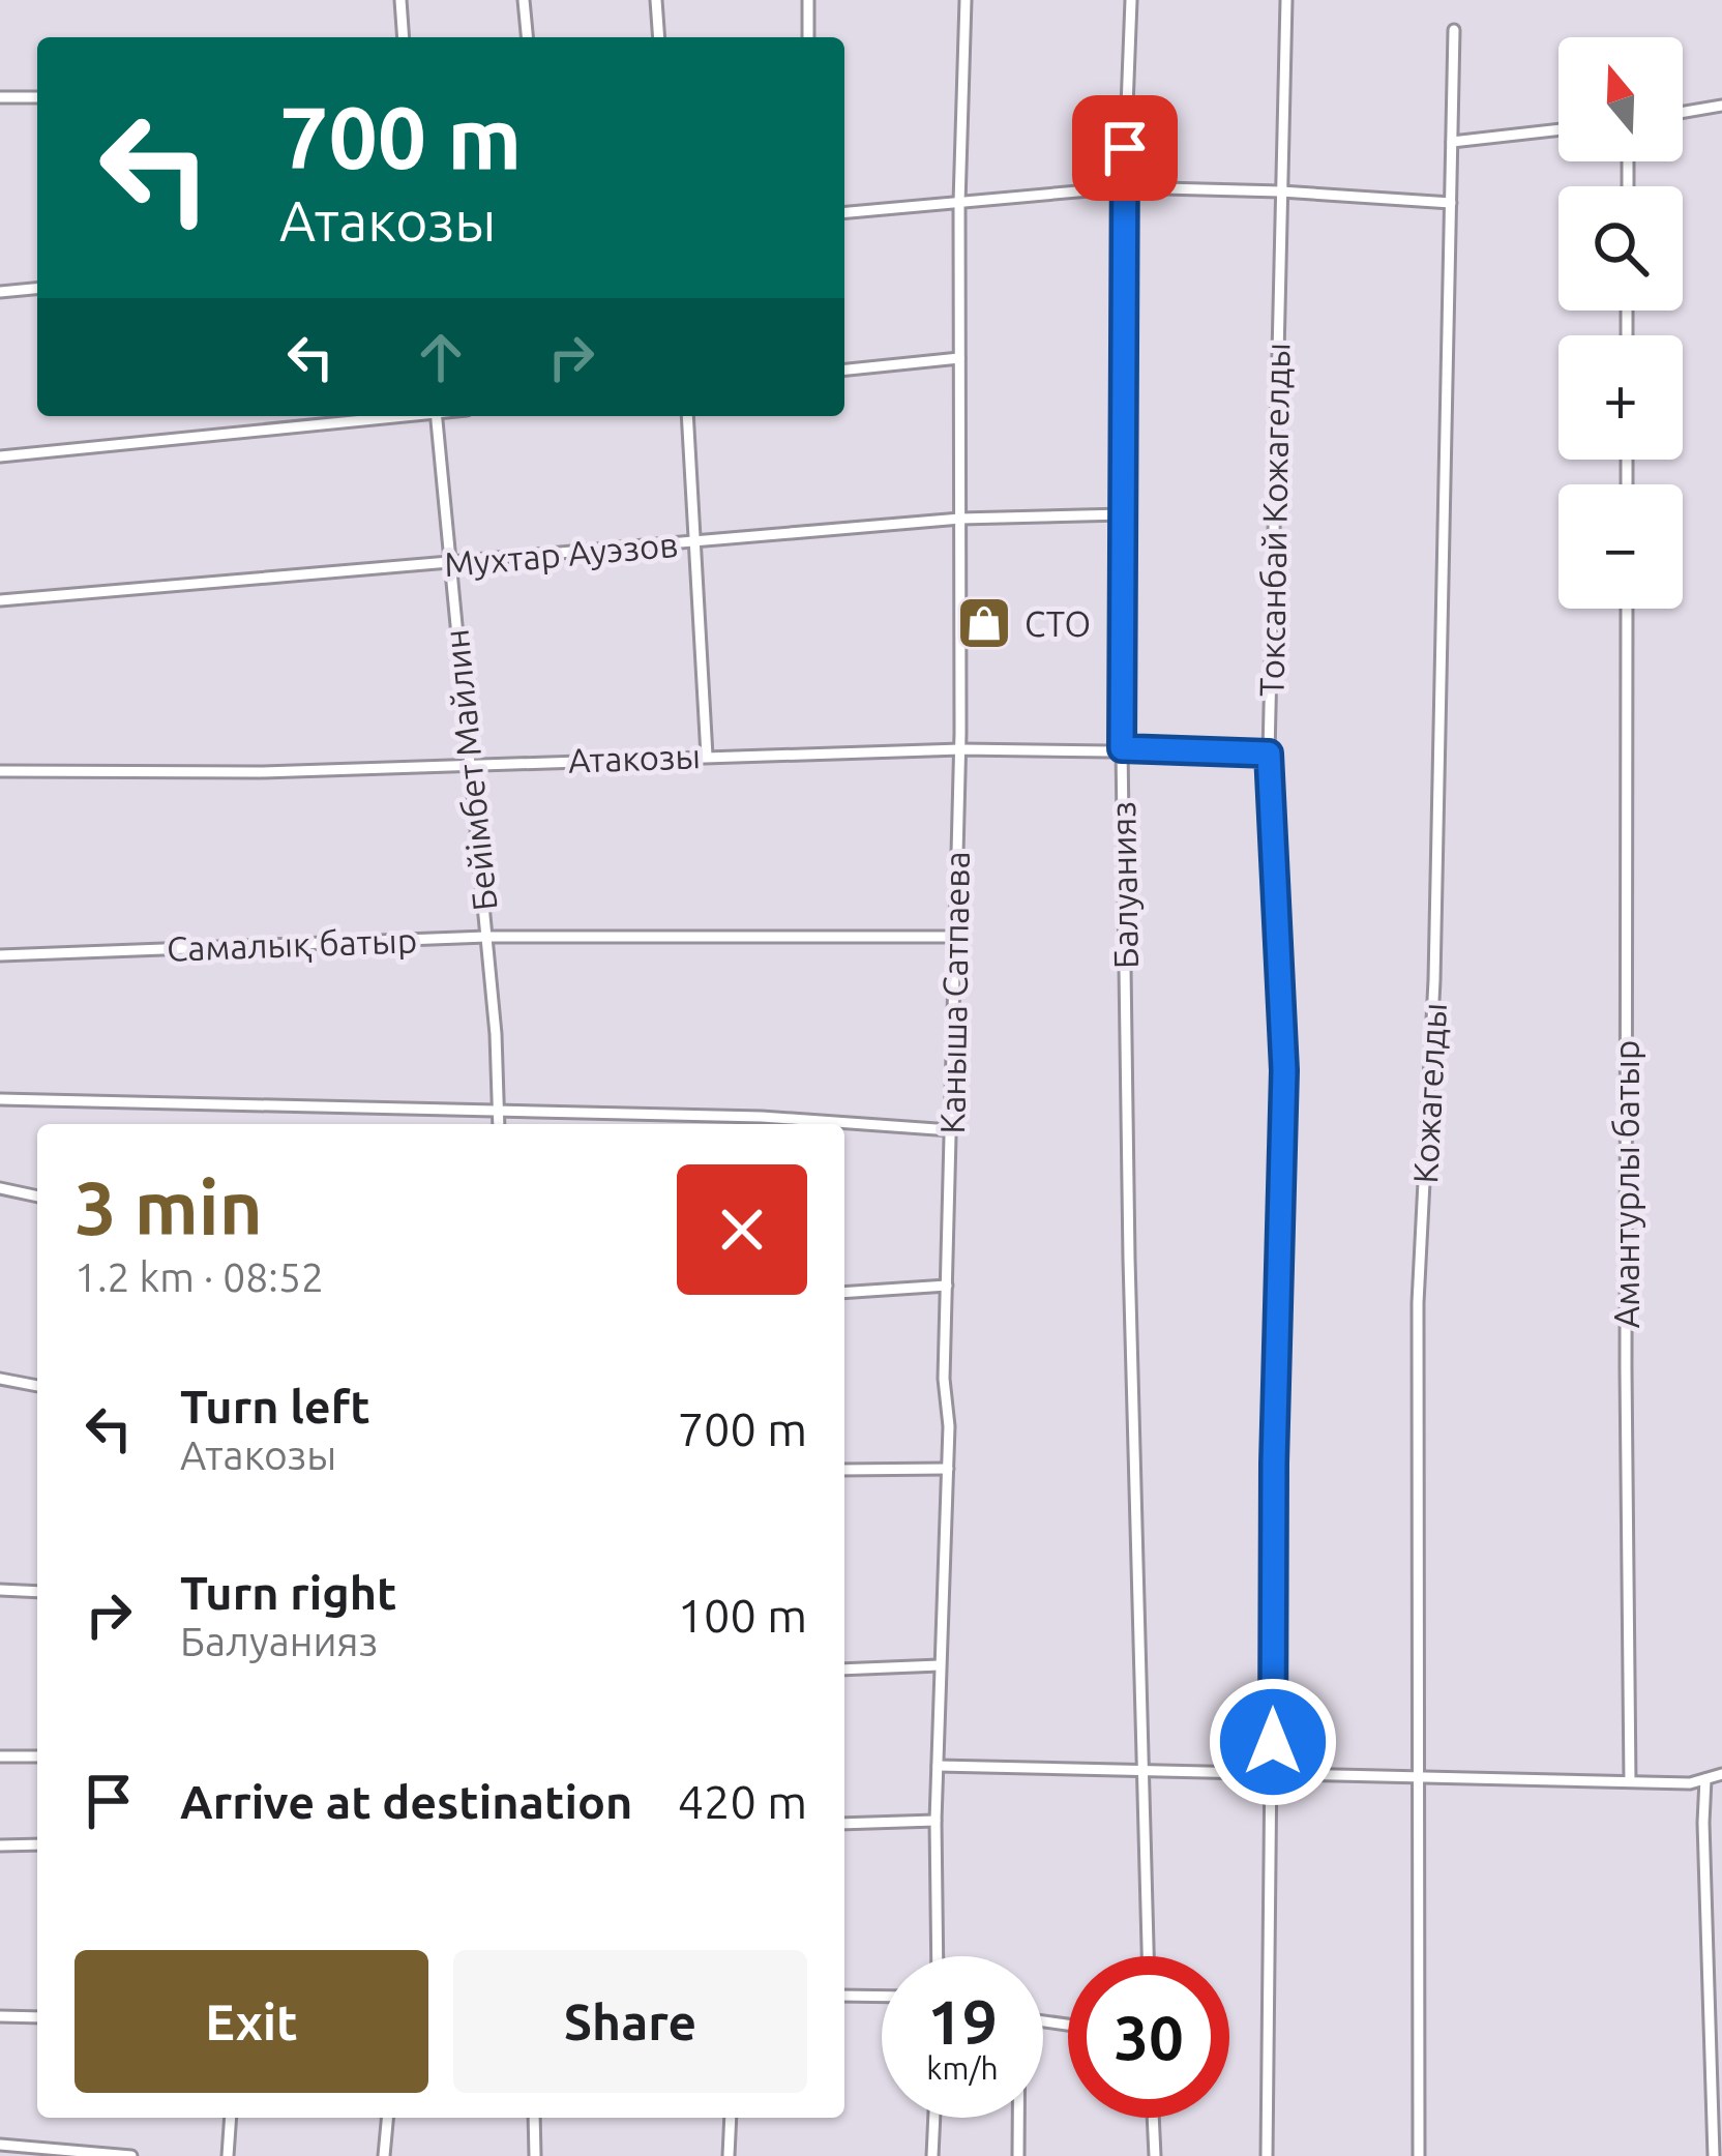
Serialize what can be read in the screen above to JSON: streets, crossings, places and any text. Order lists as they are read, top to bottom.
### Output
{
  "streets": {
    "street": [
      "Токсанбай Кожагелды",
      "Мухтар Ауэзов",
      "Атакозы",
      "Бейімбет Майлин",
      "Балуанияз",
      "Самалық батыр",
      "Каныша Сатпаева",
      "Кожагелды",
      "Амантурлы батыр"
    ]
  },
  "crossings": [
    ["Токсанбай Кожагелды", "Атакозы"],
    ["Мухтар Ауэзов", "Бейімбет Майлин"],
    ["Мухтар Ауэзов", "Балуанияз"],
    ["Мухтар Ауэзов", "Каныша Сатпаева"],
    ["Атакозы", "Бейімбет Майлин"],
    ["Атакозы", "Балуанияз"],
    ["Атакозы", "Каныша Сатпаева"],
    ["Бейімбет Майлин", "Самалық батыр"],
    ["Самалық батыр", "Каныша Сатпаева"]
  ],
  "places": {
    "shop": ["CTO"]
  },
  "north": "top",
  "page": {
    "map_buttons": ["+", "−"],
    "turn": ["700 m", "Атакозы"],
    "heading": ["3 min", "1.2 km · 08:52"],
    "list": [
      {
        "name": "Turn left",
        "note": "Атакозы",
        "value": "700 m"
      },
      {
        "name": "Turn right",
        "note": "Балуанияз",
        "value": "100 m"
      },
      {
        "name": "Arrive at destination",
        "value": "420 m"
      }
    ],
    "buttons": ["Exit", "Share"],
    "speed": "19 km/h",
    "limit": "30"
  }
}
